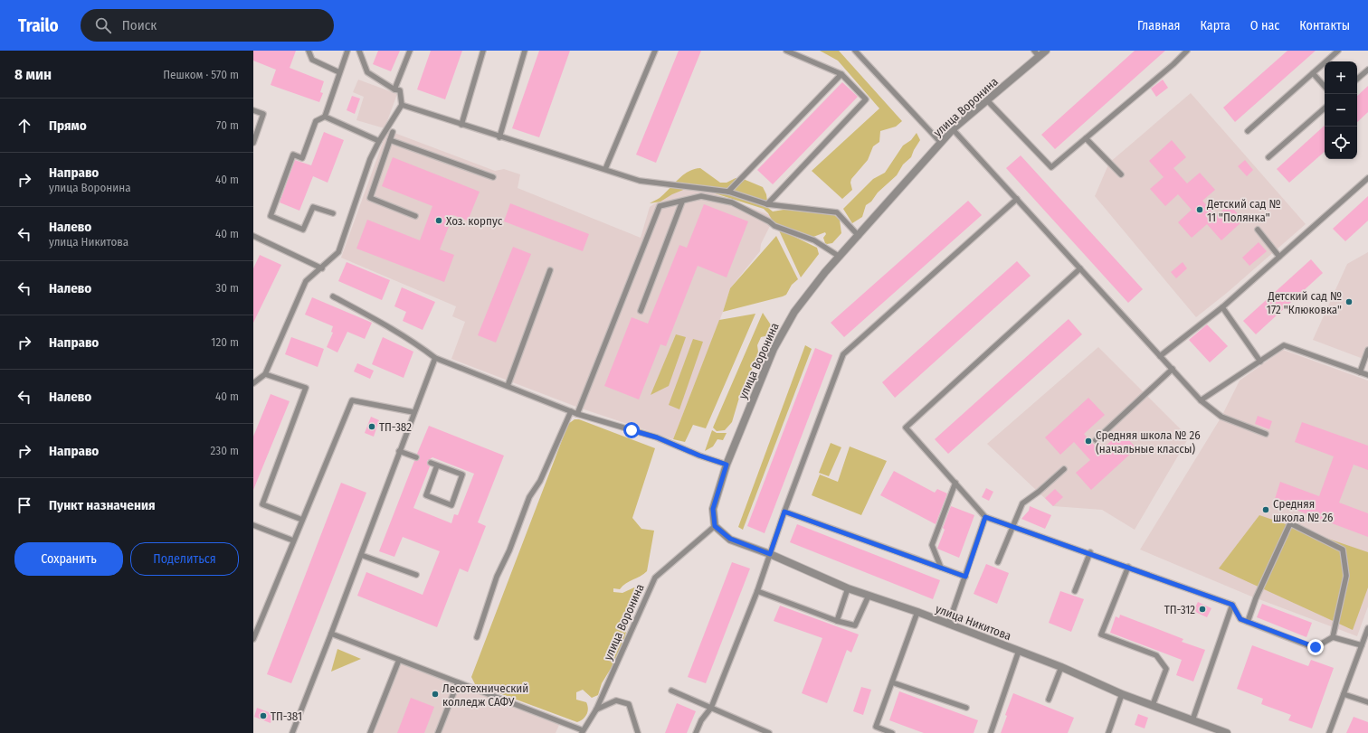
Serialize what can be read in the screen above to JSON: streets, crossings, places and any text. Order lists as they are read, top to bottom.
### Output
{
  "streets": {
    "street": ["улица Воронина", "улица Никитова"]
  },
  "crossings": [
    ["улица Воронина", "улица Никитова"]
  ],
  "places": [
    "Детский сад № 11 \"Полянка\"",
    "Хоз. корпус",
    "Детский сад № 172 \"Клюковка\"",
    "ТП-382",
    "Средняя школа № 26 (начальные классы)",
    "Средняя школа № 26",
    "ТП-312",
    "Лесотехнический колледж САФУ",
    "ТП-381"
  ],
  "page": {
    "header": "Trailo",
    "search": "Поиск",
    "nav": [
      "Главная",
      "Карта",
      "О нас",
      "Контакты"
    ],
    "heading": ["8 мин", "Пешком · 570 m"],
    "map_buttons": ["+", "−"],
    "list": [
      ["Прямо", "70 m"],
      ["Направо", "улица Воронина", "40 m"],
      ["Налево", "улица Никитова", "40 m"],
      ["Налево", "30 m"],
      ["Направо", "120 m"],
      ["Налево", "40 m"],
      ["Направо", "230 m"],
      "Пункт назначения"
    ],
    "buttons": ["Сохранить", "Поделиться"]
  }
}
